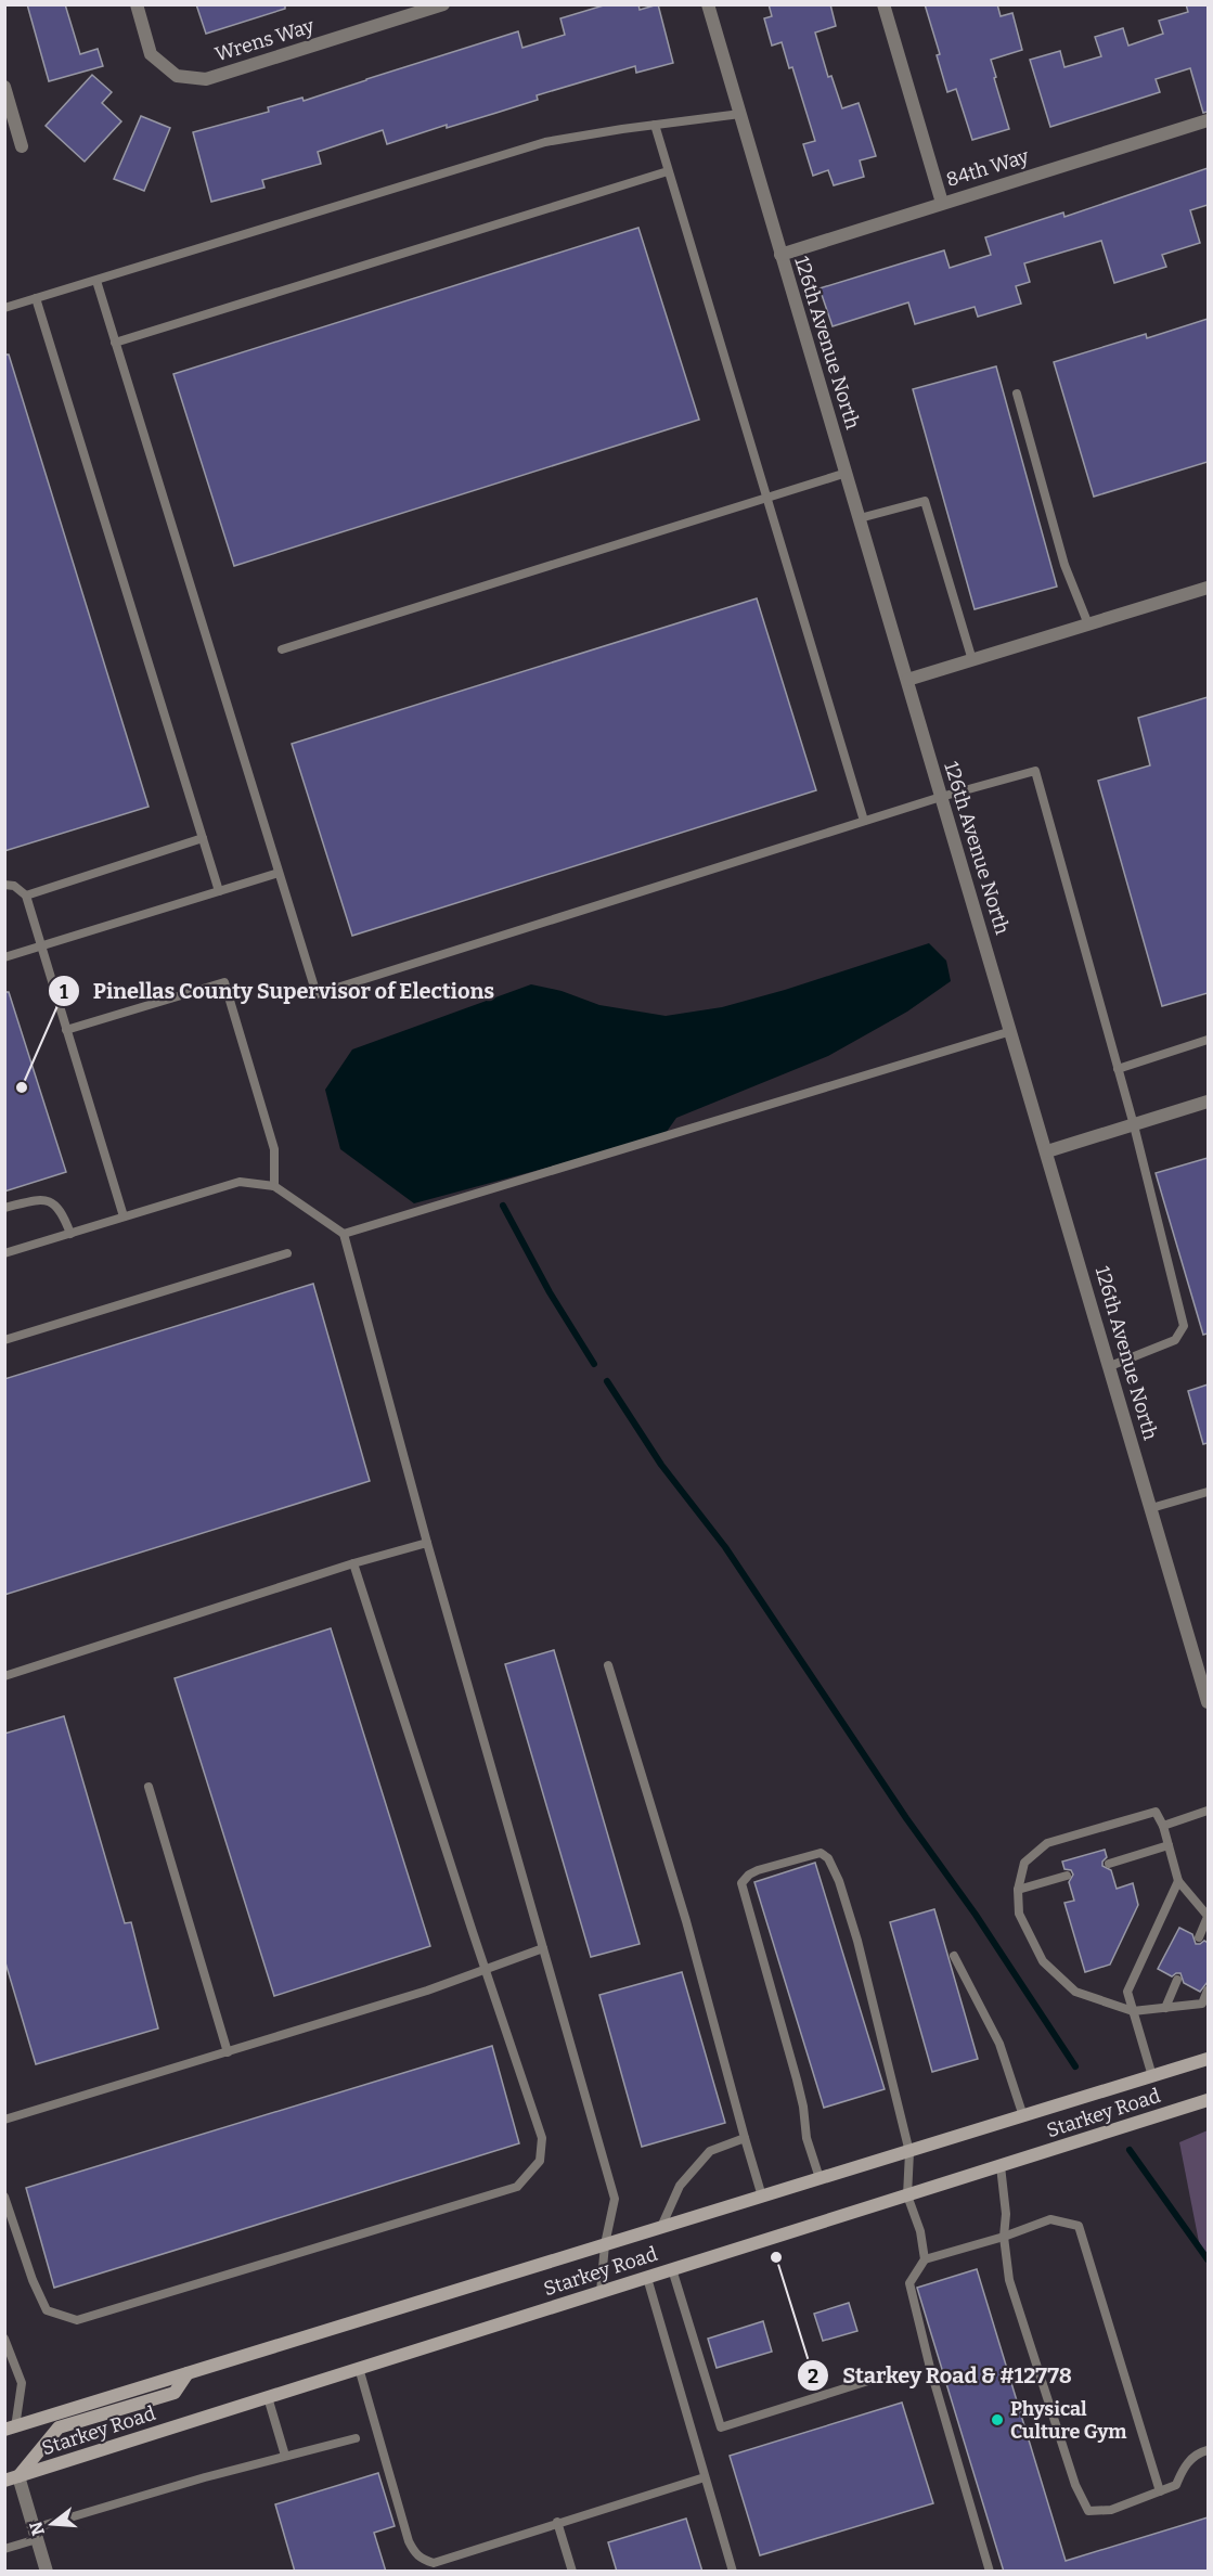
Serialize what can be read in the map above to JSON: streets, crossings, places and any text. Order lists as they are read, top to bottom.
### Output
{
  "streets": {
    "main road": ["Starkey Road"],
    "street": ["Wrens Way", "84th Way", "126th Avenue North"]
  },
  "crossings": [
    ["84th Way", "126th Avenue North"]
  ],
  "places": ["Pinellas County Supervisor of Elections", "Starkey Road & #12778", "Physical Culture Gym"],
  "north": "left"
}
